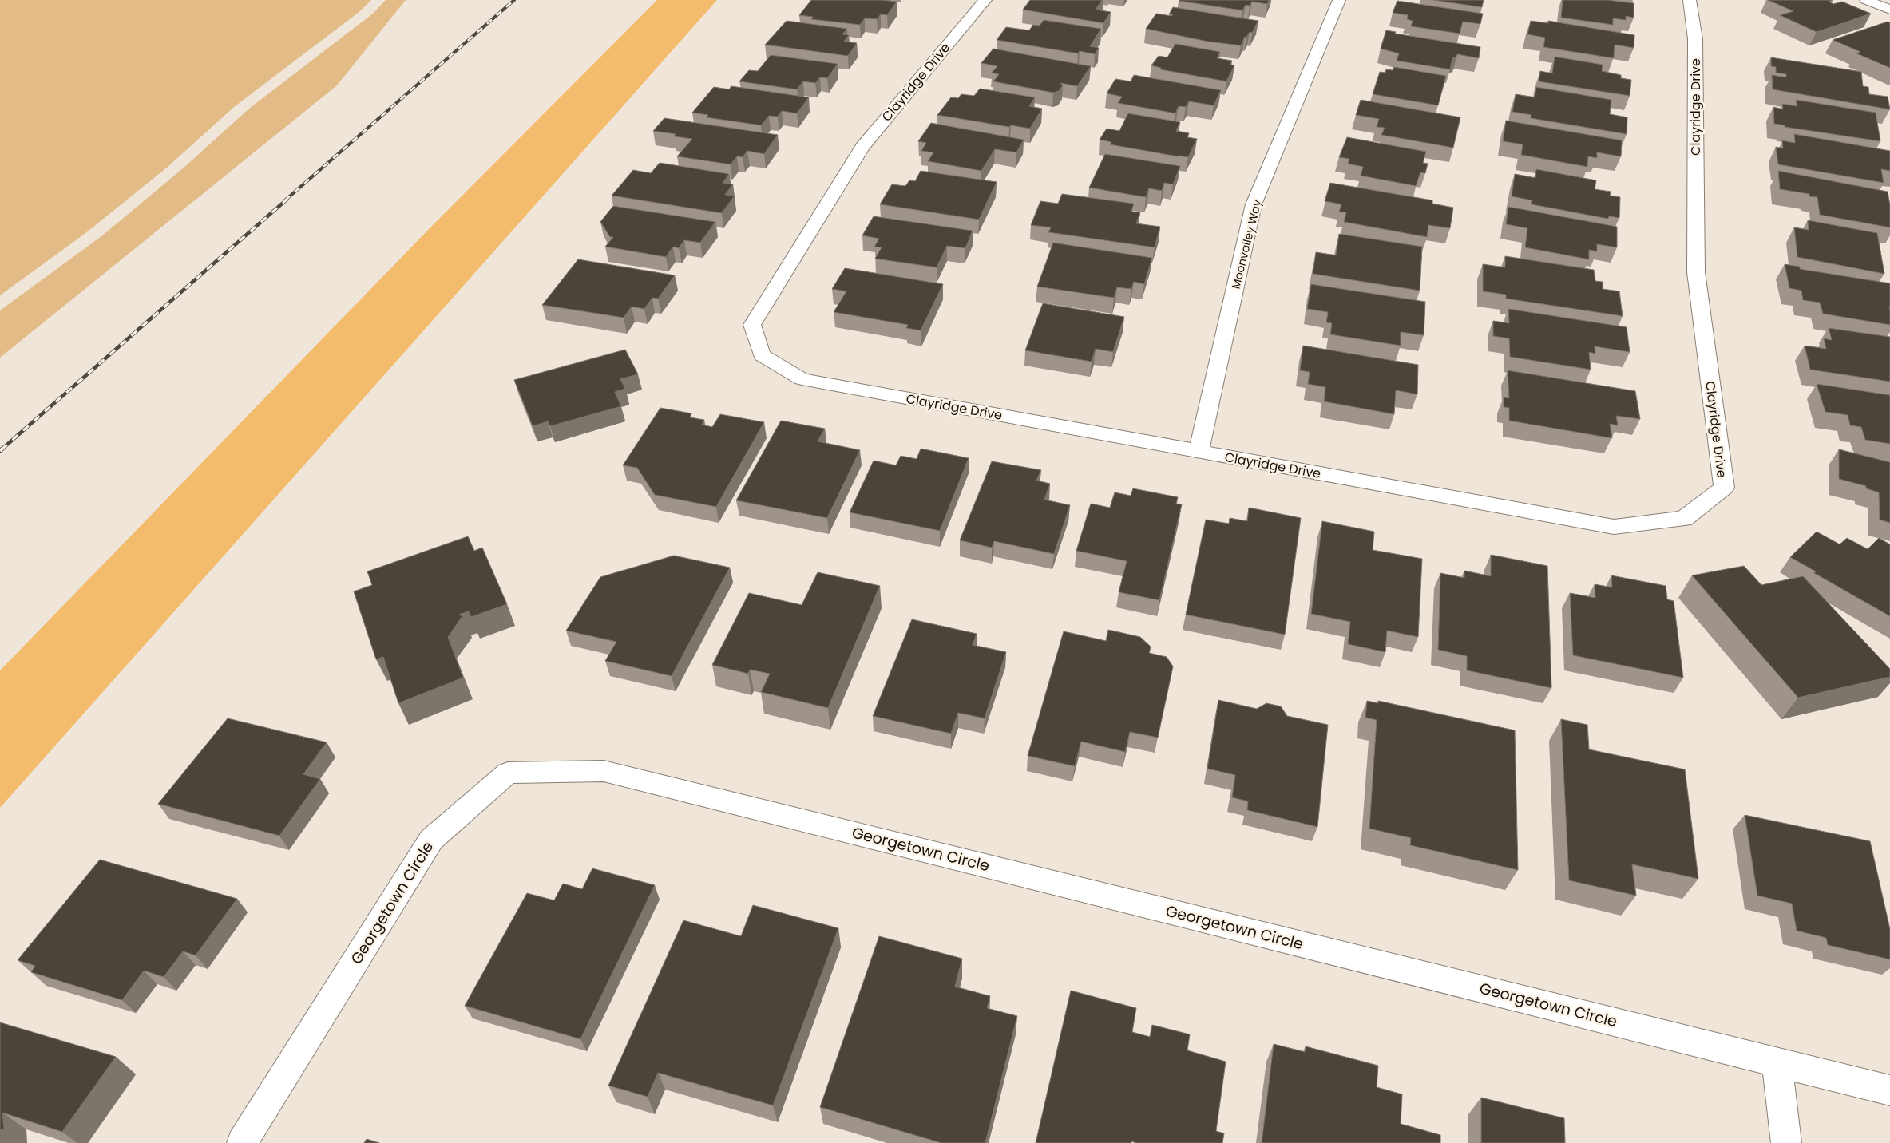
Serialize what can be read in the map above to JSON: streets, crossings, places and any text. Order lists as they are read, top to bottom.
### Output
{
  "streets": {
    "street": ["Clayridge Drive", "Moonvalley Way", "Georgetown Circle"]
  },
  "crossings": [
    ["Clayridge Drive", "Moonvalley Way"]
  ]
}
